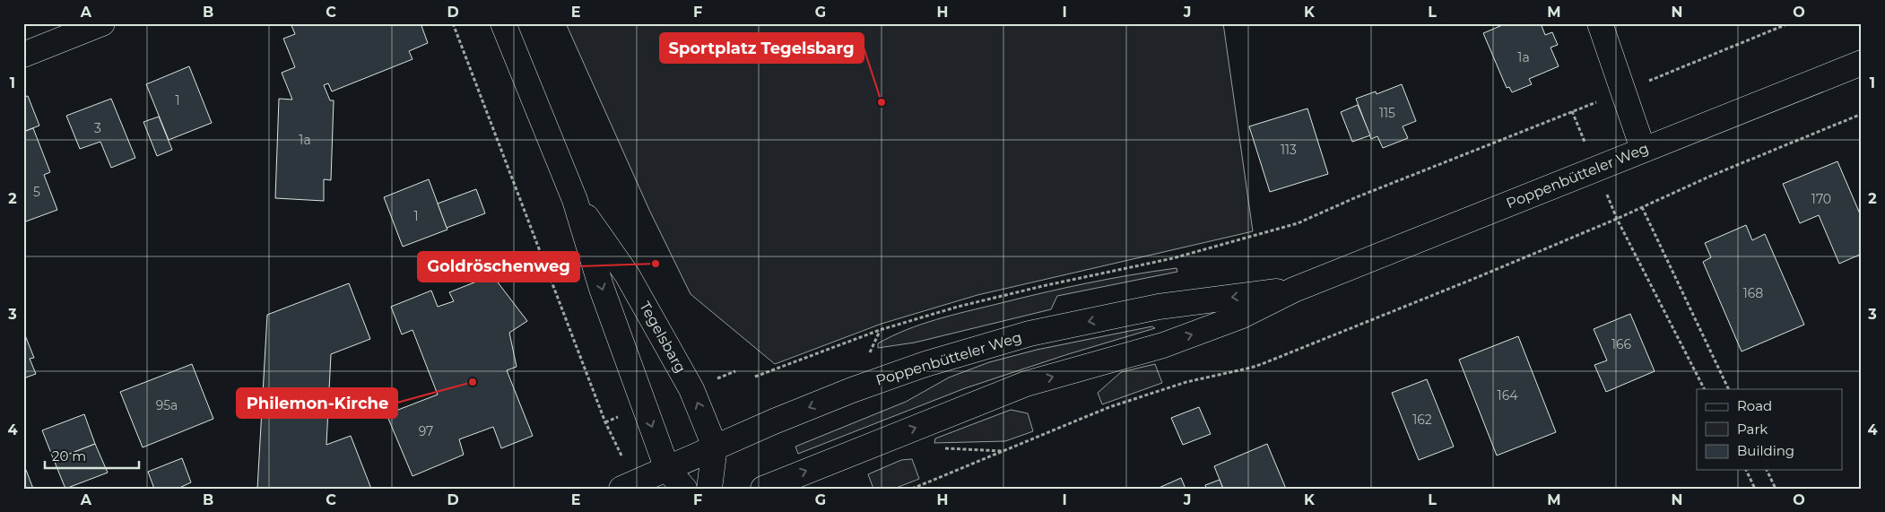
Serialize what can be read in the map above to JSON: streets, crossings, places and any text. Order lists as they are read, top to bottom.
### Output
{
  "streets": {
    "main road": ["Poppenbütteler Weg", "Tegelsbarg"]
  },
  "crossings": [
    ["Poppenbütteler Weg", "Tegelsbarg"]
  ],
  "places": ["Sportplatz Tegelsbarg", "Goldröschenweg", "Philemon-Kirche"],
  "house_numbers": [
    "1a",
    "1",
    "115",
    "3",
    "1a",
    "113",
    "5",
    "170",
    "1",
    "168",
    "166",
    "164",
    "95a",
    "162",
    "97"
  ],
  "legend": ["Road", "Park", "Building"],
  "scale_bar": "20 m",
  "grid": {
    "columns": [
      "A",
      "B",
      "C",
      "D",
      "E",
      "F",
      "G",
      "H",
      "I",
      "J",
      "K",
      "L",
      "M",
      "N",
      "O"
    ],
    "rows": [
      "1",
      "2",
      "3",
      "4"
    ]
  }
}
